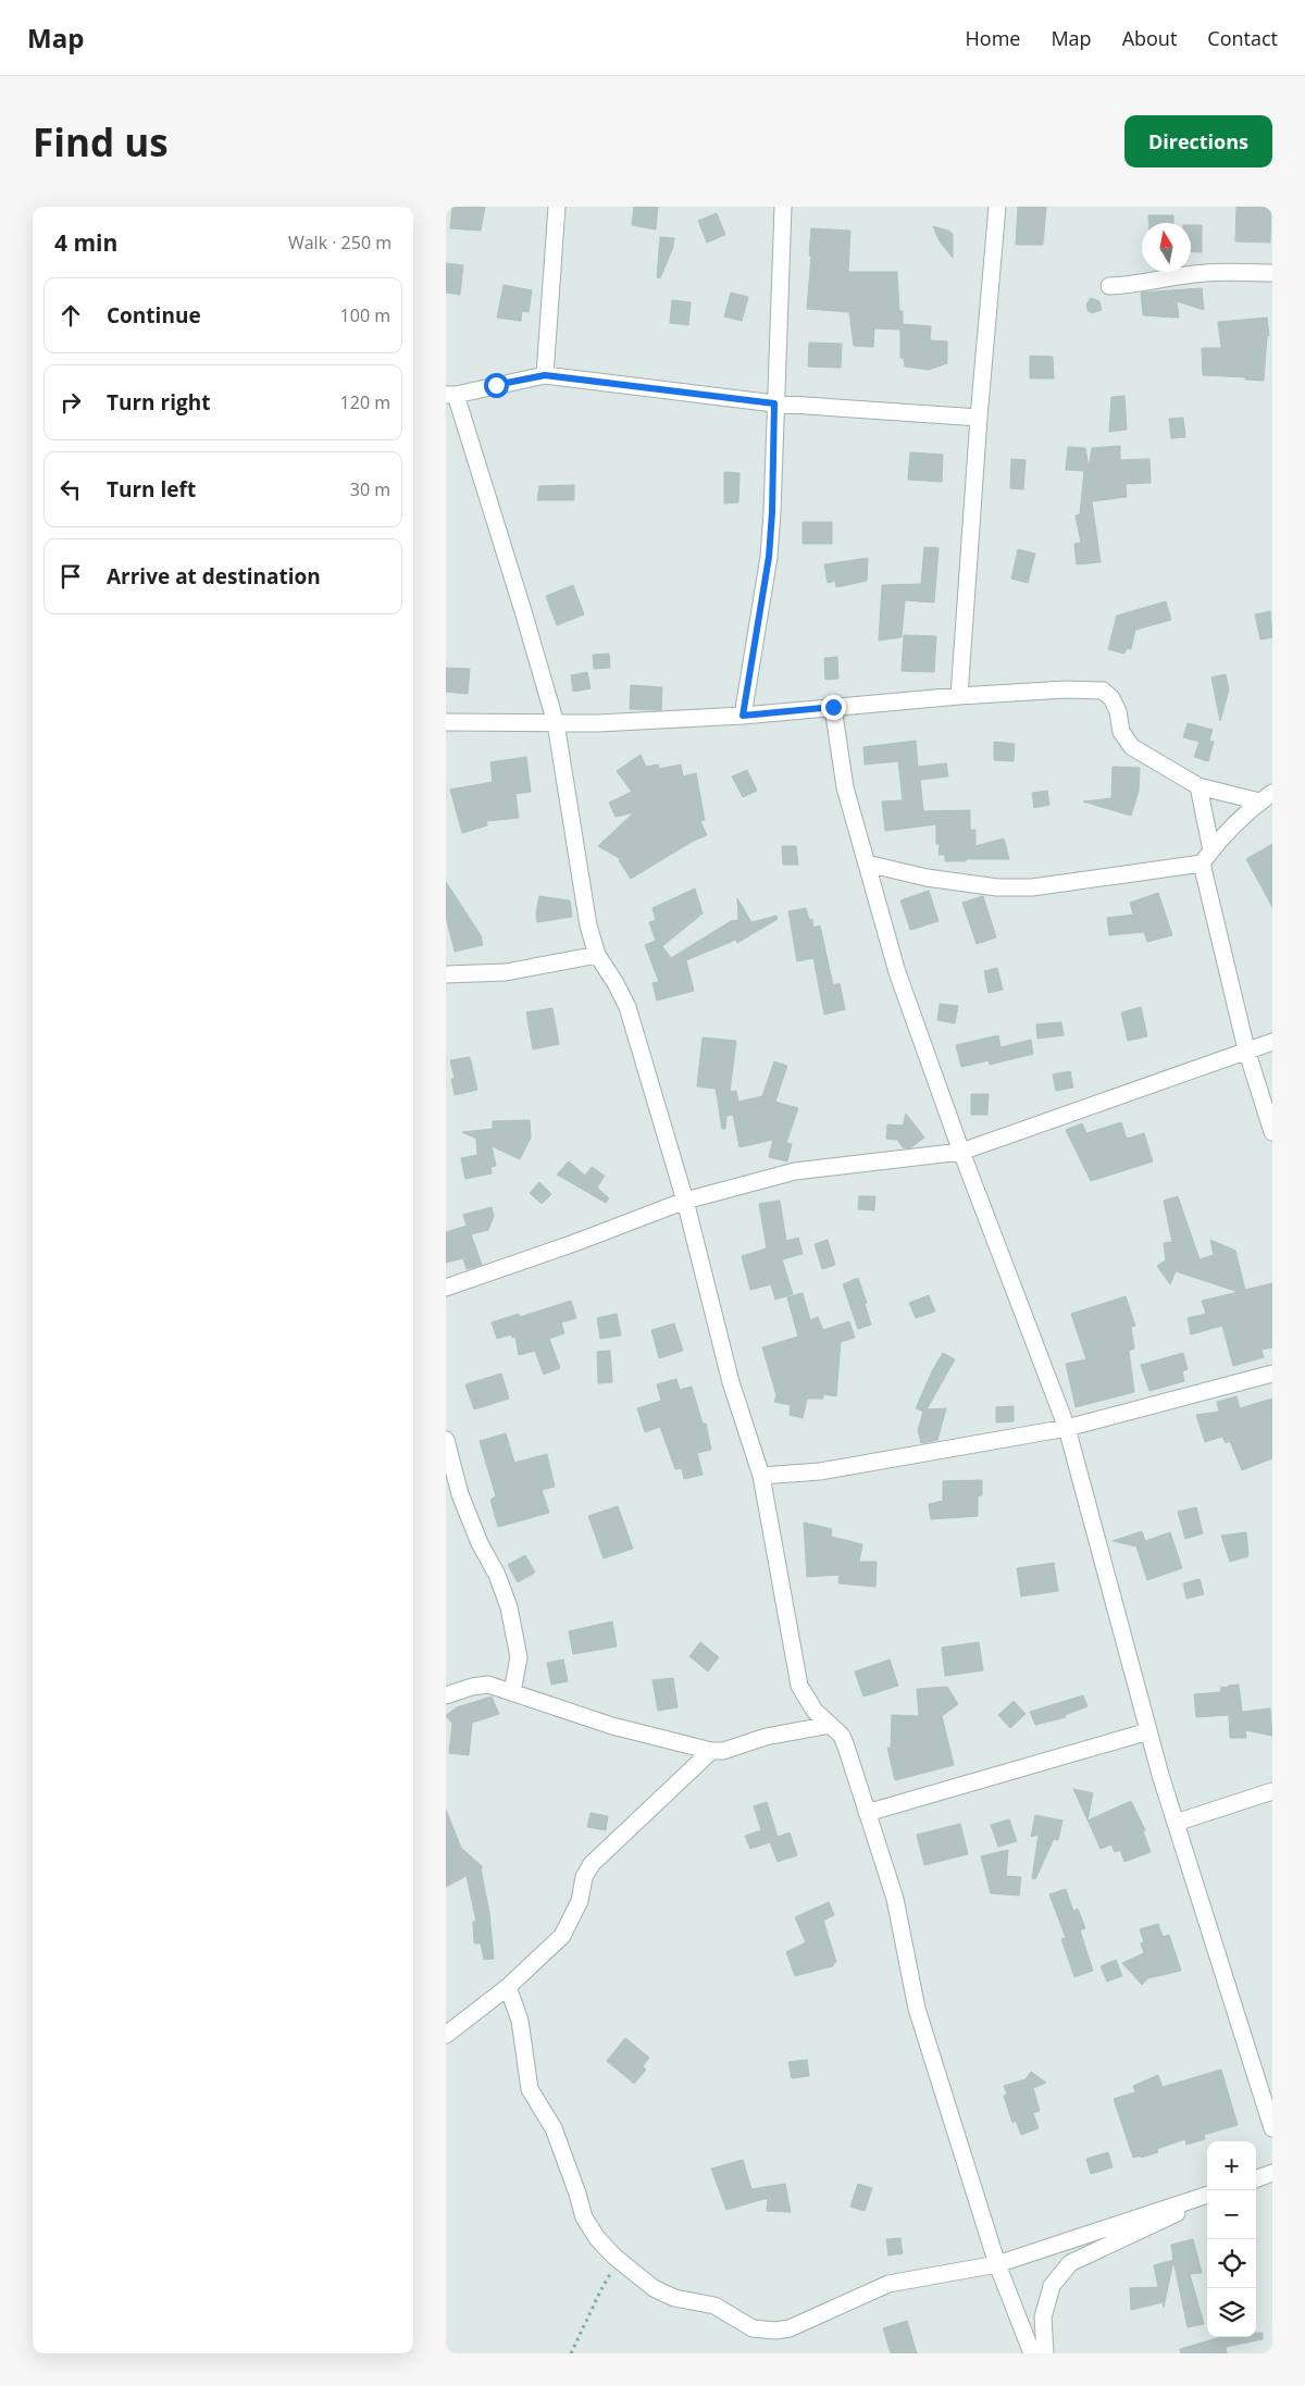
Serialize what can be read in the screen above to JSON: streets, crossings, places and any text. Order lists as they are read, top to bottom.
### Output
{
  "north": "top",
  "page": {
    "header": "Map",
    "nav": [
      "Home",
      "Map",
      "About",
      "Contact"
    ],
    "buttons": "Directions",
    "title": "Find us",
    "heading": ["4 min", "Walk · 250 m"],
    "list": [
      ["Continue", "100 m"],
      ["Turn right", "120 m"],
      ["Turn left", "30 m"],
      "Arrive at destination"
    ],
    "map_buttons": ["+", "−"]
  }
}
